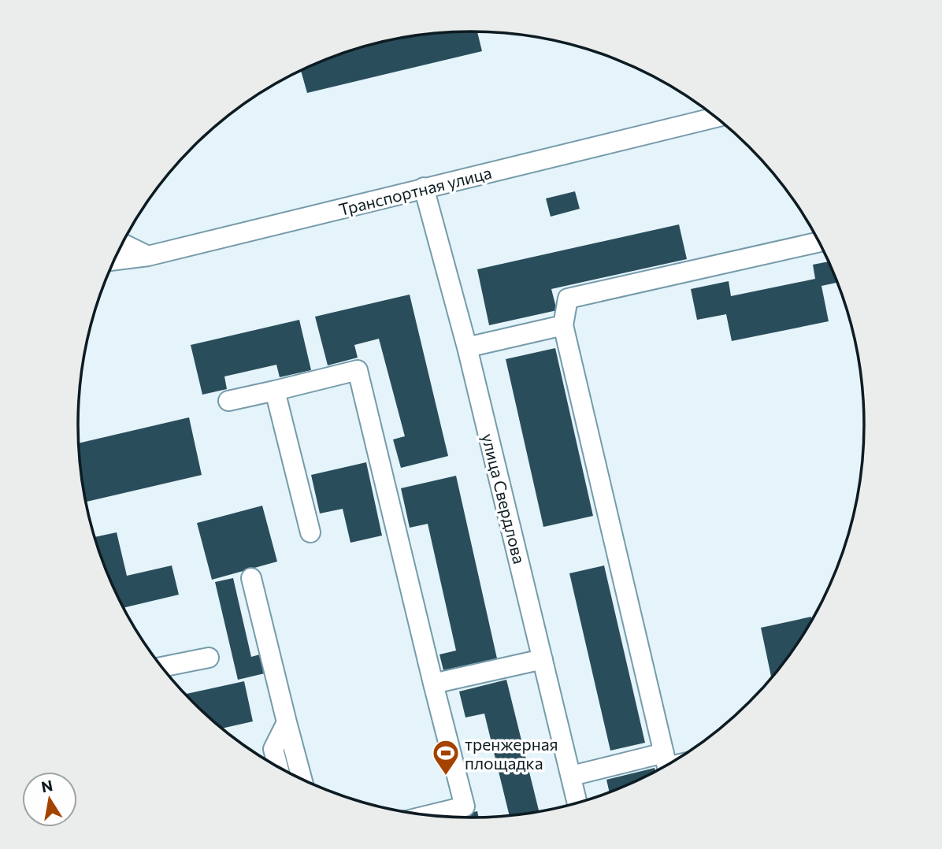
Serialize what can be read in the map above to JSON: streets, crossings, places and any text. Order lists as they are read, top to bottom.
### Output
{
  "streets": {
    "street": ["Транспортная улица", "улица Свердлова"]
  },
  "crossings": [
    ["Транспортная улица", "улица Свердлова"]
  ],
  "places": {
    "sports": ["тренжерная площадка"]
  },
  "north": "top"
}
